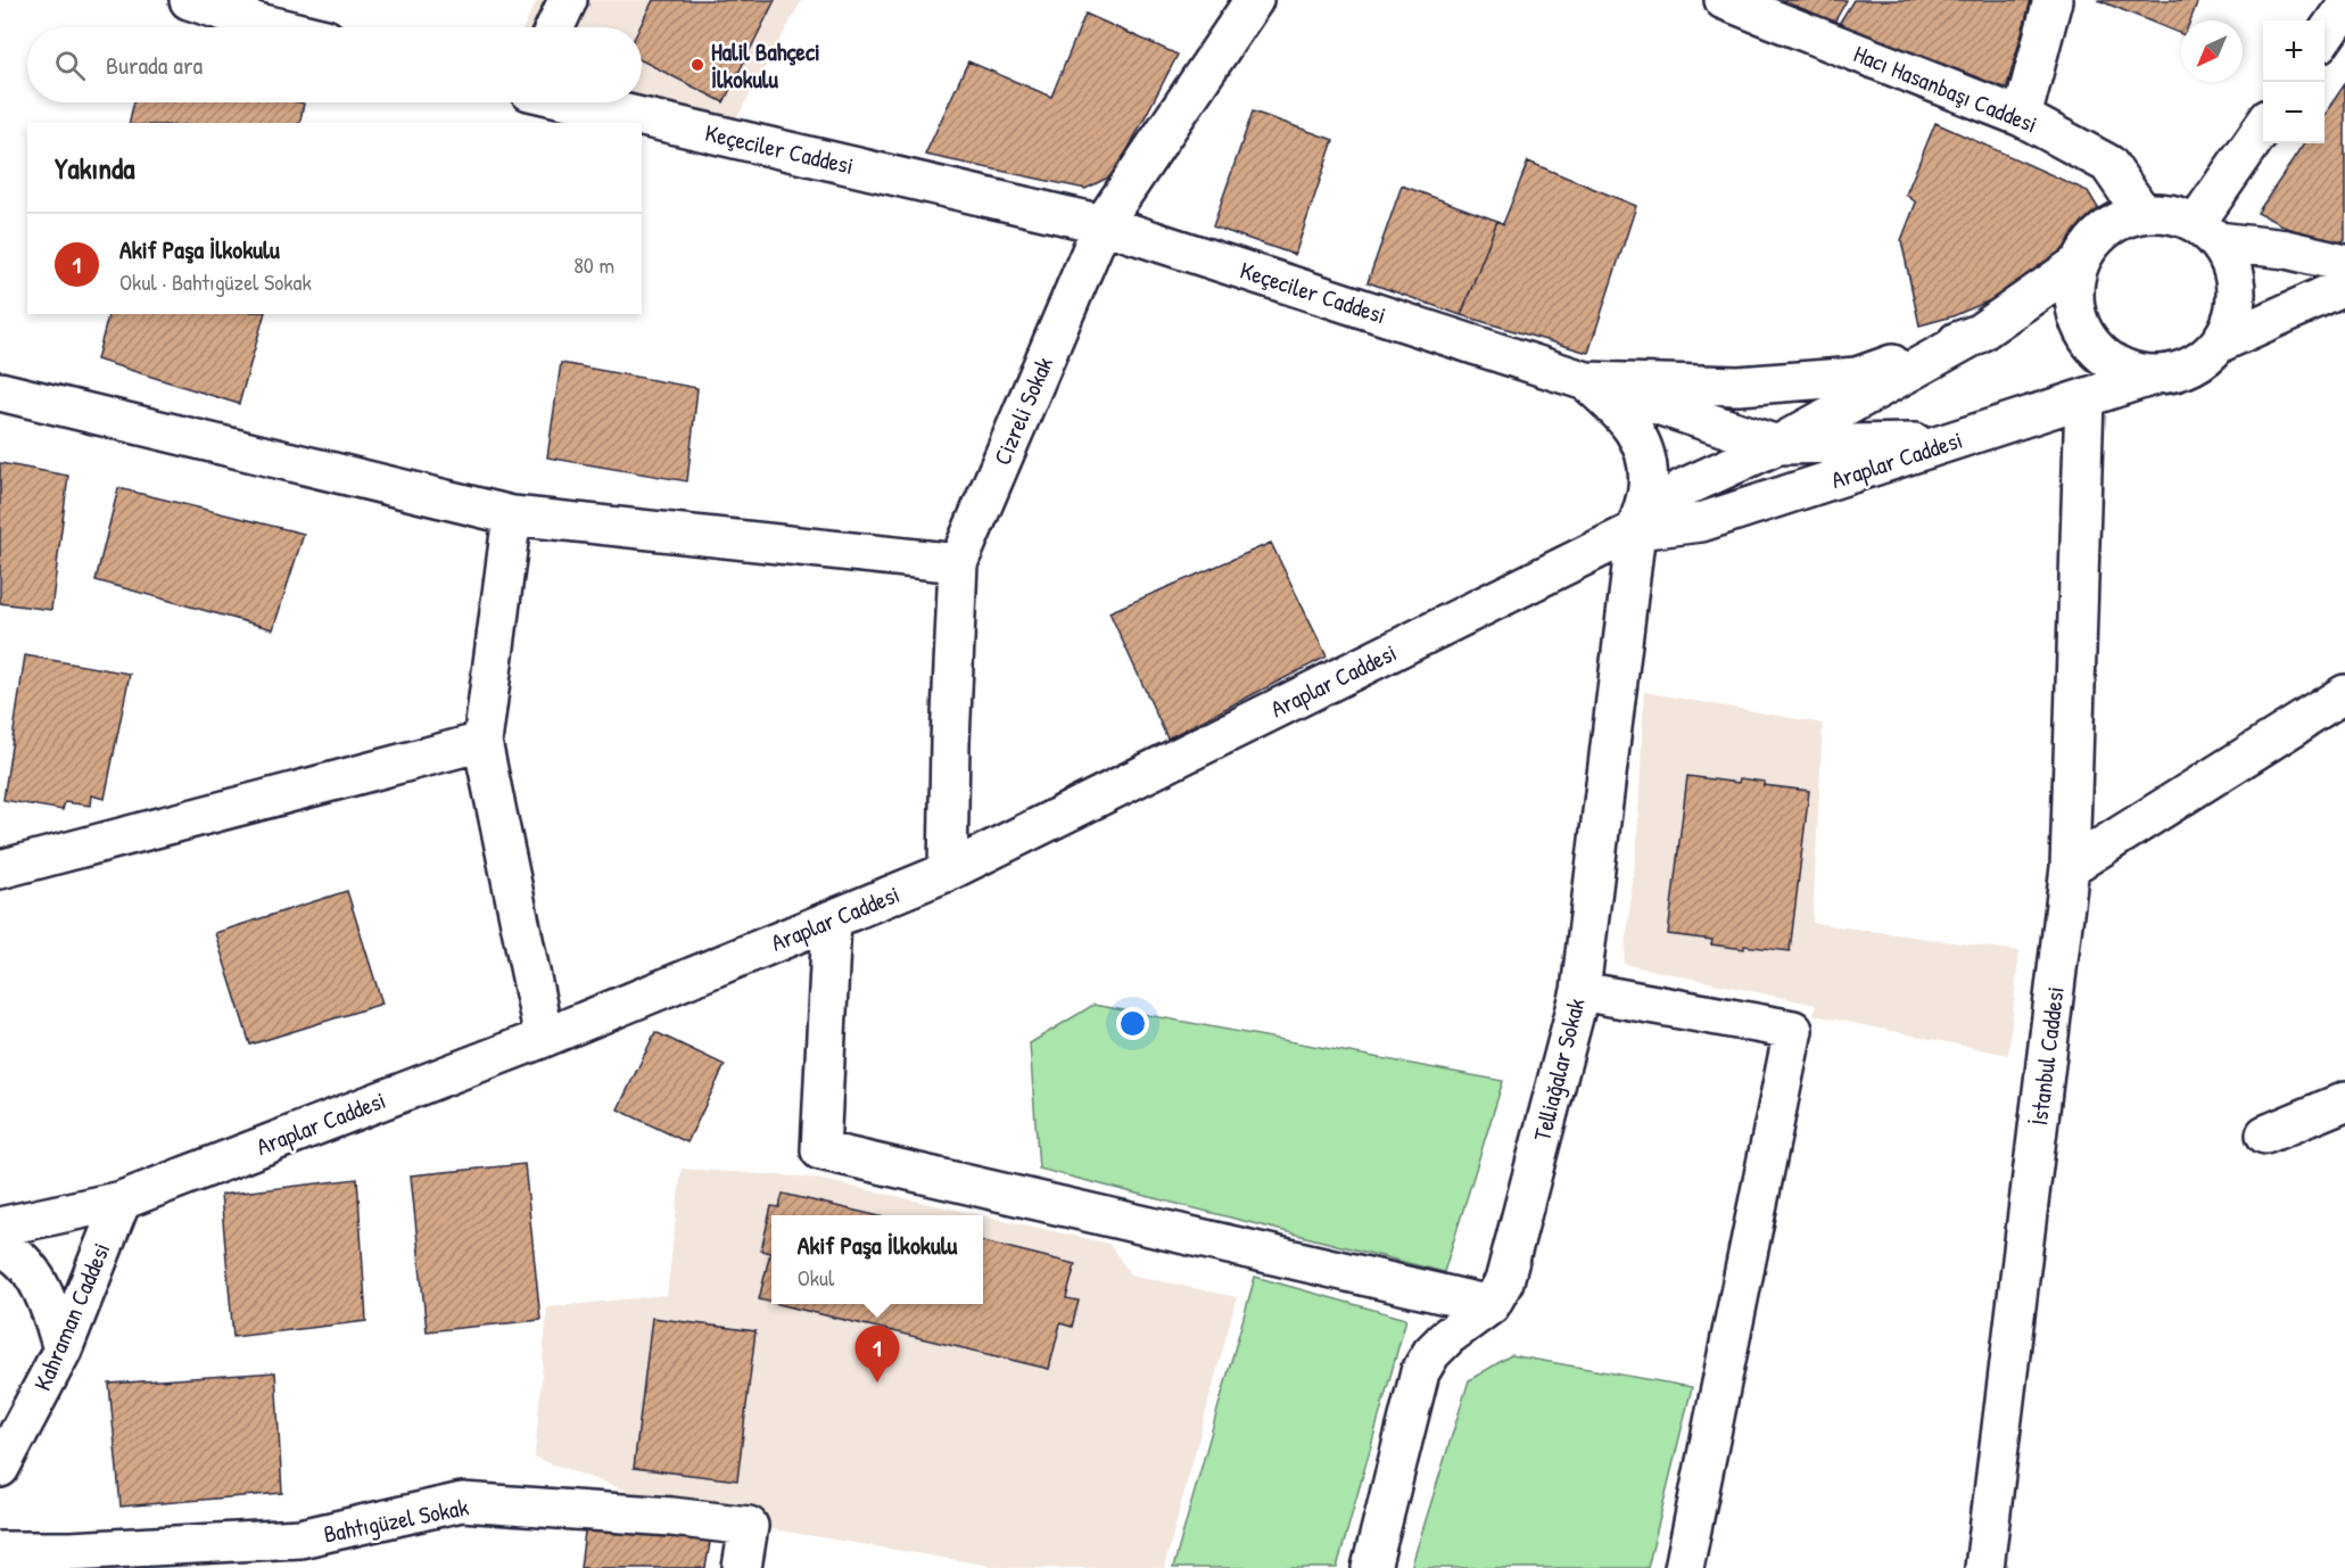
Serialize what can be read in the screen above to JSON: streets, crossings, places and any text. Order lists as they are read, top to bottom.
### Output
{
  "streets": {
    "street": [
      "Hacı Hasanbaşı Caddesi",
      "Keçeciler Caddesi",
      "Cizreli Sokak",
      "Araplar Caddesi",
      "İstanbul Caddesi",
      "Telliağalar Sokak",
      "Kahraman Caddesi",
      "Bahtıgüzel Sokak"
    ]
  },
  "crossings": [
    ["Hacı Hasanbaşı Caddesi", "Keçeciler Caddesi"],
    ["Hacı Hasanbaşı Caddesi", "Araplar Caddesi"],
    ["Keçeciler Caddesi", "Cizreli Sokak"],
    ["Keçeciler Caddesi", "Araplar Caddesi"],
    ["Keçeciler Caddesi", "Telliağalar Sokak"],
    ["Cizreli Sokak", "Araplar Caddesi"],
    ["Araplar Caddesi", "İstanbul Caddesi"],
    ["Araplar Caddesi", "Telliağalar Sokak"],
    ["Araplar Caddesi", "Kahraman Caddesi"]
  ],
  "places": ["Halil Bahçeci İlkokulu"],
  "north": "bottom left",
  "page": {
    "map_buttons": ["+", "−"],
    "search": "Burada ara",
    "heading": "Yakında",
    "list": [
      {
        "mark": "1",
        "name": "Akif Paşa İlkokulu",
        "note": "Okul · Bahtıgüzel Sokak",
        "value": "80 m"
      }
    ],
    "popup": ["Akif Paşa İlkokulu", "Okul"],
    "pins": "1"
  }
}
